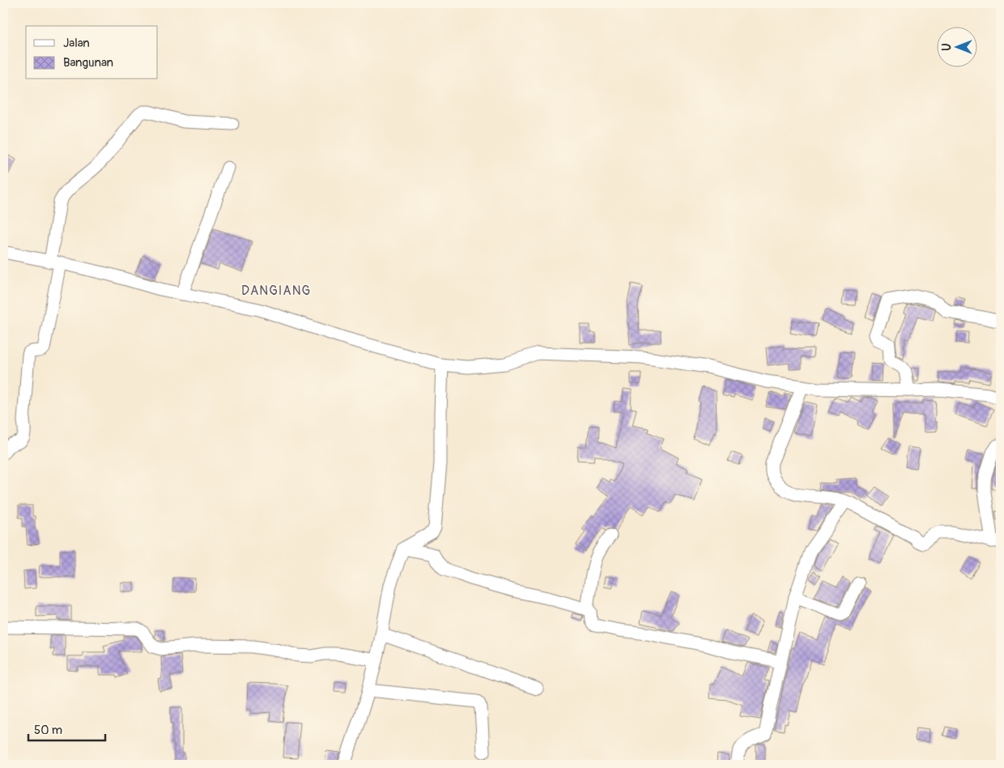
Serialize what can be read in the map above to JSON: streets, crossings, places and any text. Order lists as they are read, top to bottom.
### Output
{
  "districts": ["DANGIANG"],
  "legend": ["Jalan", "Bangunan"],
  "scale_bar": "50 m",
  "north": "left"
}
